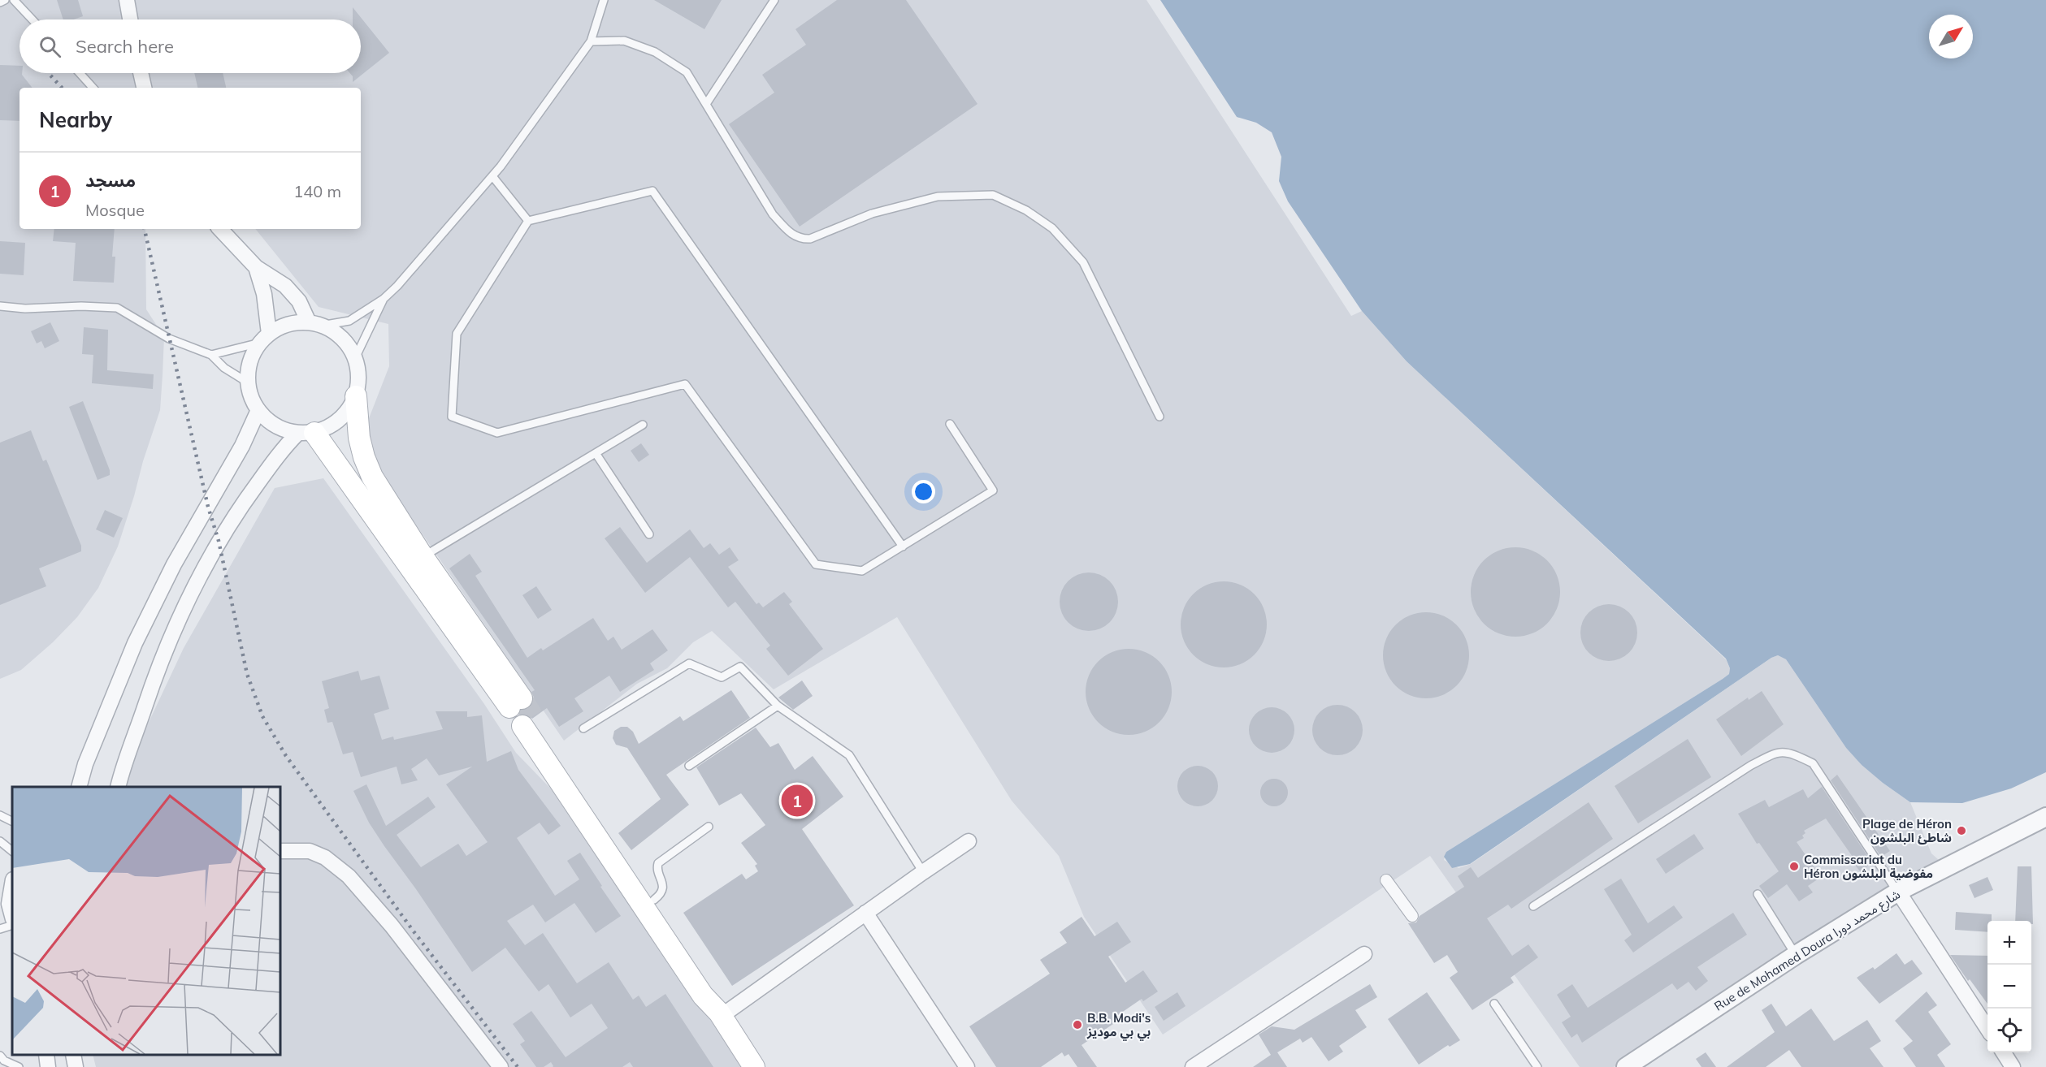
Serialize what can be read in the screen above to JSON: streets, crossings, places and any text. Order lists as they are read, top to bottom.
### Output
{
  "streets": {
    "street": ["Rue de Mohamed Doura شارع محمد دورا"]
  },
  "places": ["Plage de Héron شاطئ البلشون", "Commissariat du Héron مفوضية البلشون", "B.B. Modi's بي بي موديز"],
  "north": "top right",
  "page": {
    "search": "Search here",
    "heading": "Nearby",
    "list": [
      {
        "mark": "1",
        "name": "مسجد",
        "note": "Mosque",
        "value": "140 m"
      }
    ],
    "pins": "1",
    "map_buttons": ["+", "−"]
  }
}
